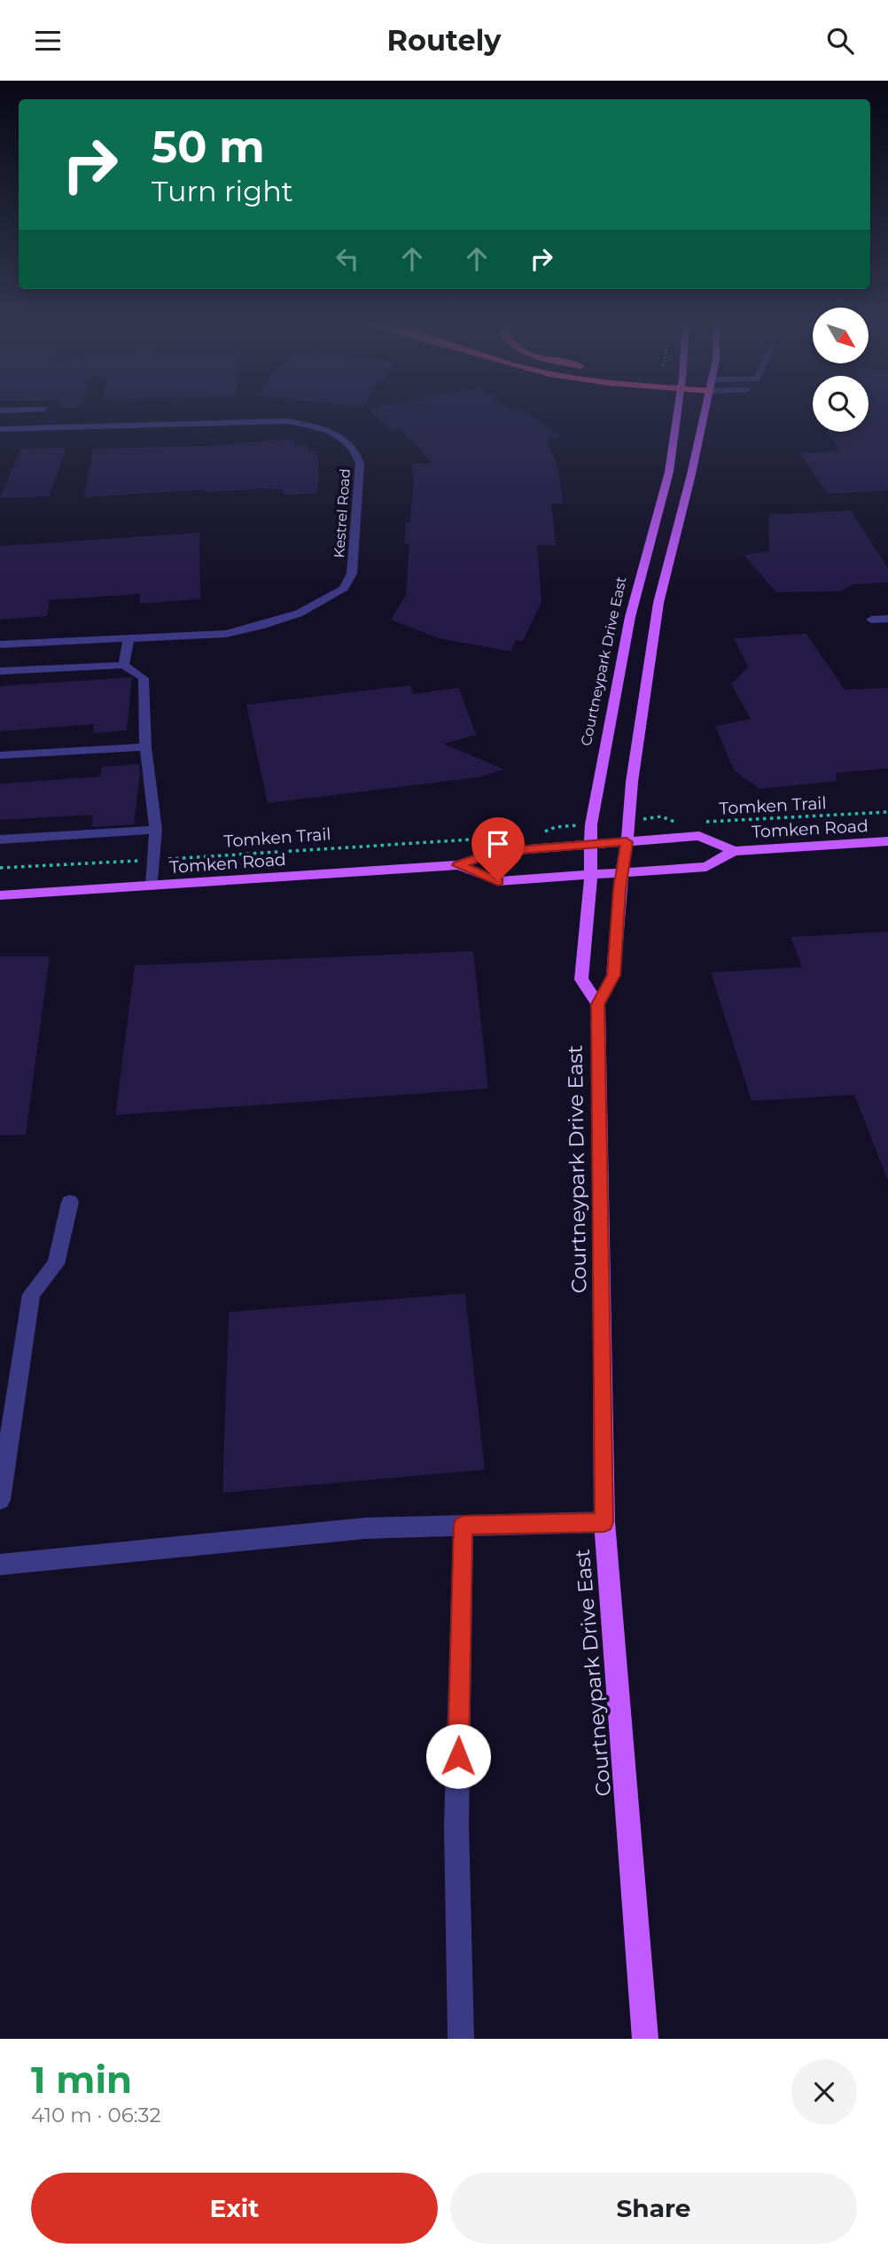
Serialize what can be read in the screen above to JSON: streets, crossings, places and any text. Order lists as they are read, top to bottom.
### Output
{
  "streets": {
    "main road": ["Courtneypark Drive East", "Tomken Road"],
    "street": ["Kestrel Road"],
    "path": ["Tomken Trail"]
  },
  "crossings": [
    ["Courtneypark Drive East", "Tomken Road"]
  ],
  "north": "bottom right",
  "page": {
    "header": "Routely",
    "turn": ["50 m", "Turn right"],
    "heading": ["1 min", "410 m · 06:32"],
    "buttons": ["Exit", "Share"]
  }
}
